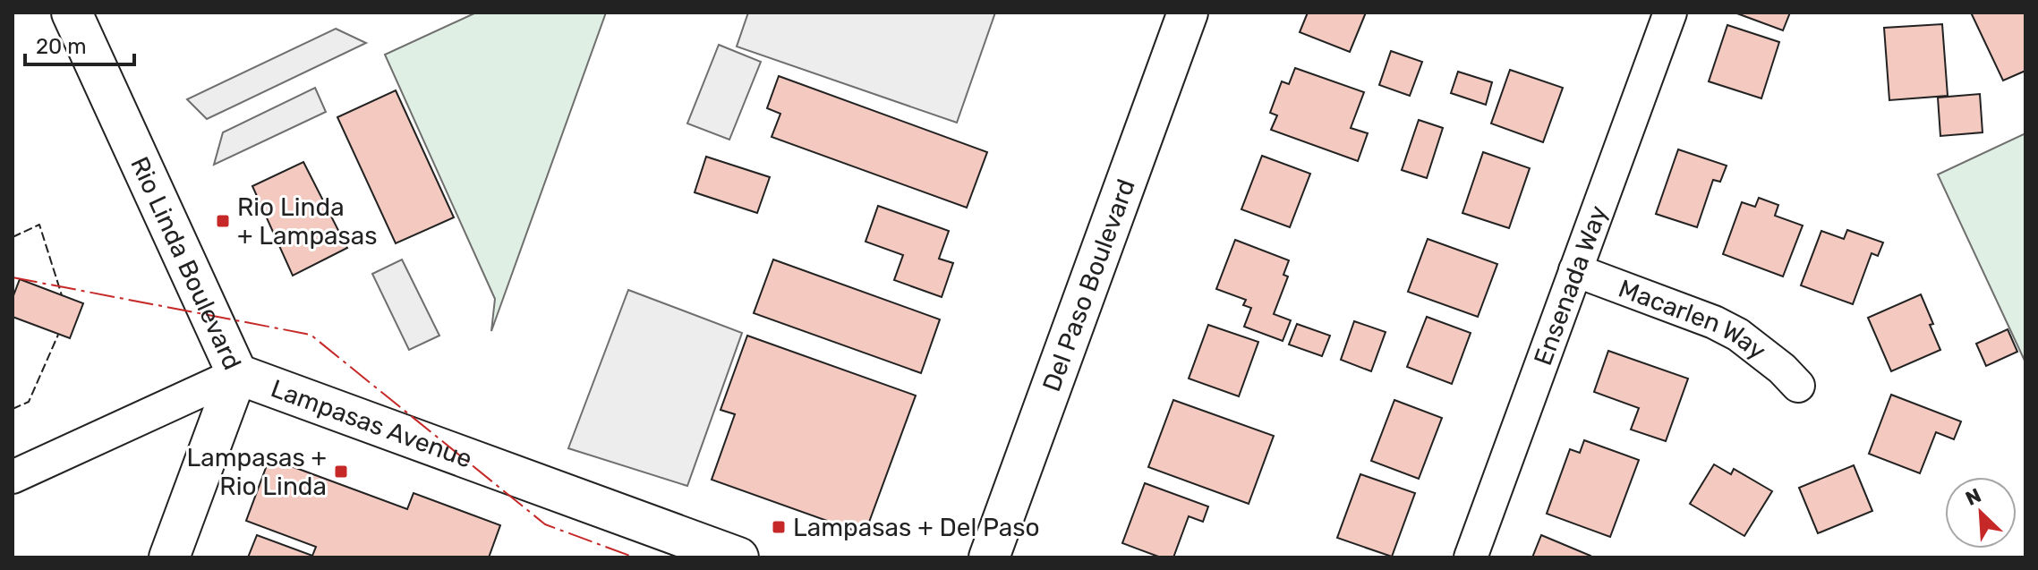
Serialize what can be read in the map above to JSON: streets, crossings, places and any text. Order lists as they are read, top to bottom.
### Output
{
  "streets": {
    "main road": ["Rio Linda Boulevard", "Del Paso Boulevard", "Lampasas Avenue"],
    "street": ["Ensenada Way", "Macarlen Way"]
  },
  "crossings": [
    ["Rio Linda Boulevard", "Lampasas Avenue"],
    ["Ensenada Way", "Macarlen Way"]
  ],
  "places": {
    "transit": ["Rio Linda + Lampasas", "Lampasas + Rio Linda", "Lampasas + Del Paso"]
  },
  "scale_bar": "20 m",
  "north": "top left"
}
